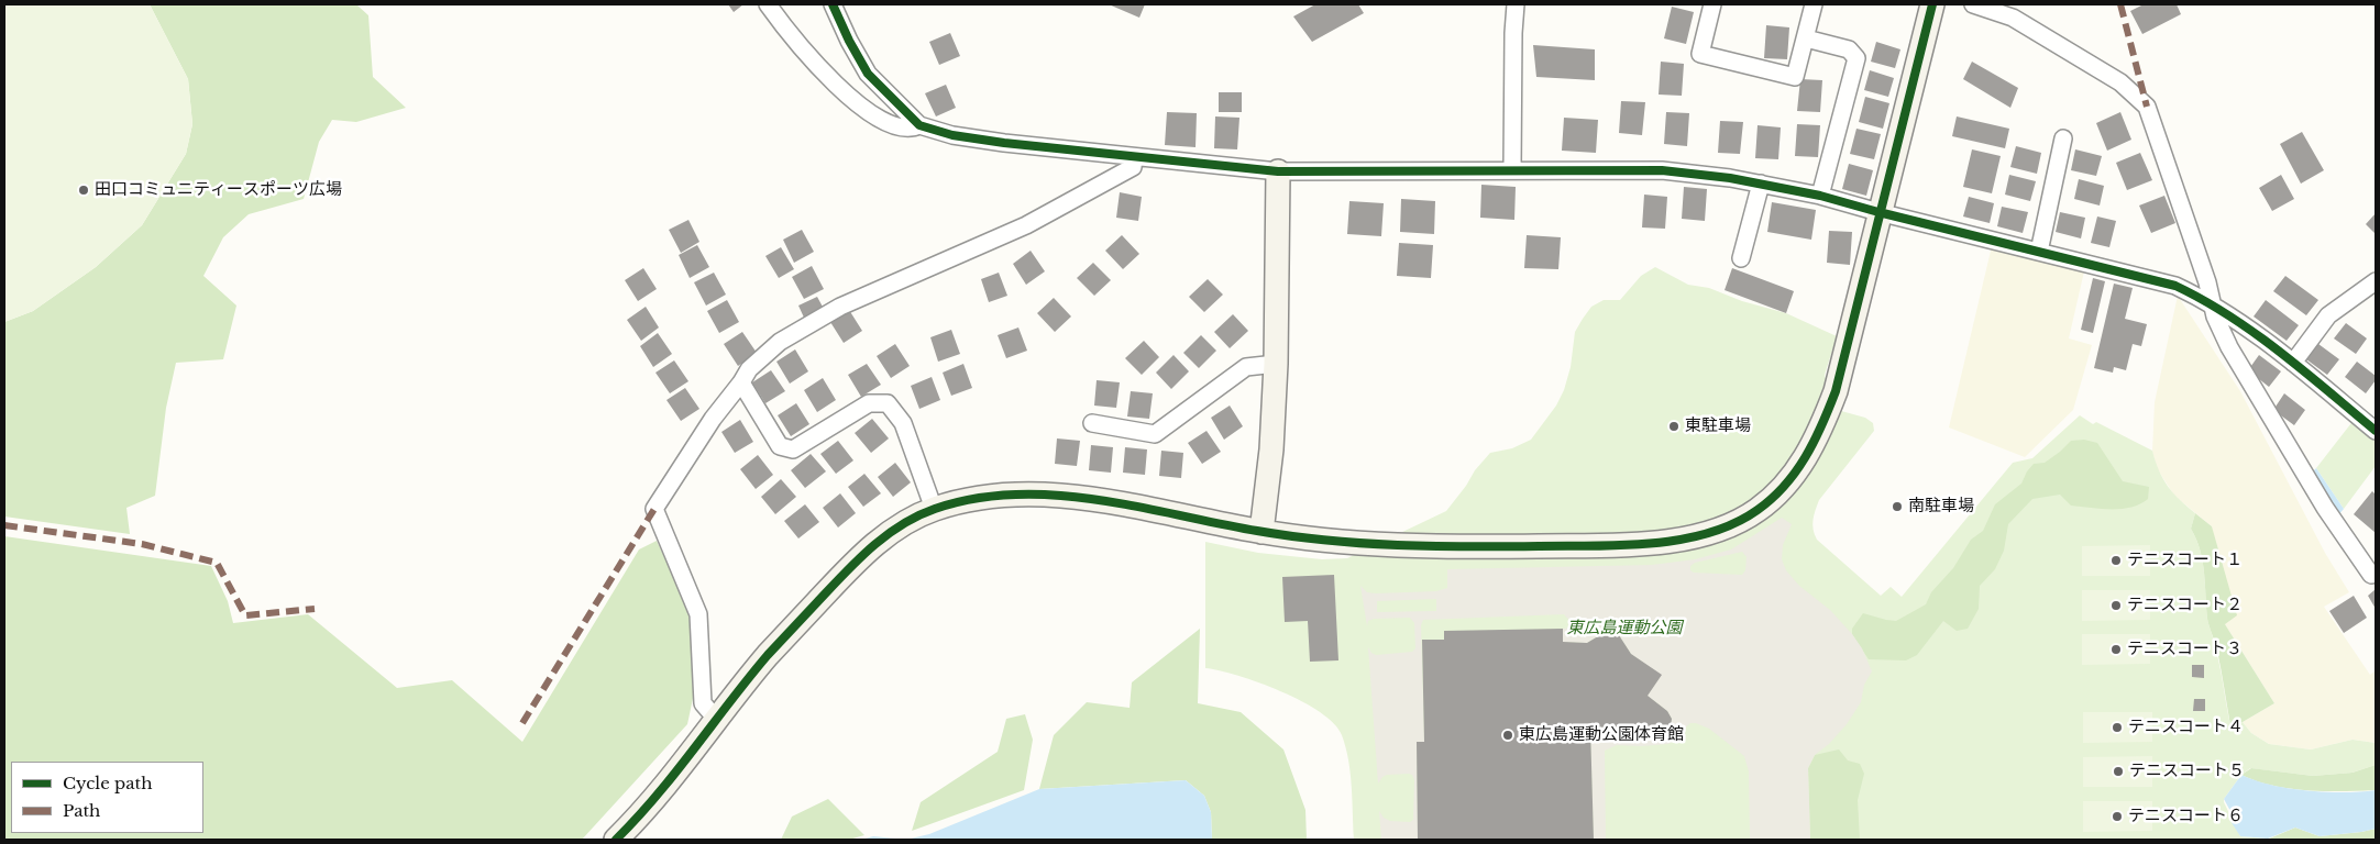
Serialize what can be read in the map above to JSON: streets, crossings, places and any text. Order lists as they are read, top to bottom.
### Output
{
  "parks": ["東広島運動公園"],
  "places": [
    "田口コミュニティースポーツ広場",
    "東駐車場",
    "南駐車場",
    "テニスコート１",
    "テニスコート２",
    "テニスコート３",
    "テニスコート４",
    "東広島運動公園体育館",
    "テニスコート５",
    "テニスコート６"
  ],
  "legend": ["Cycle path", "Path"]
}
